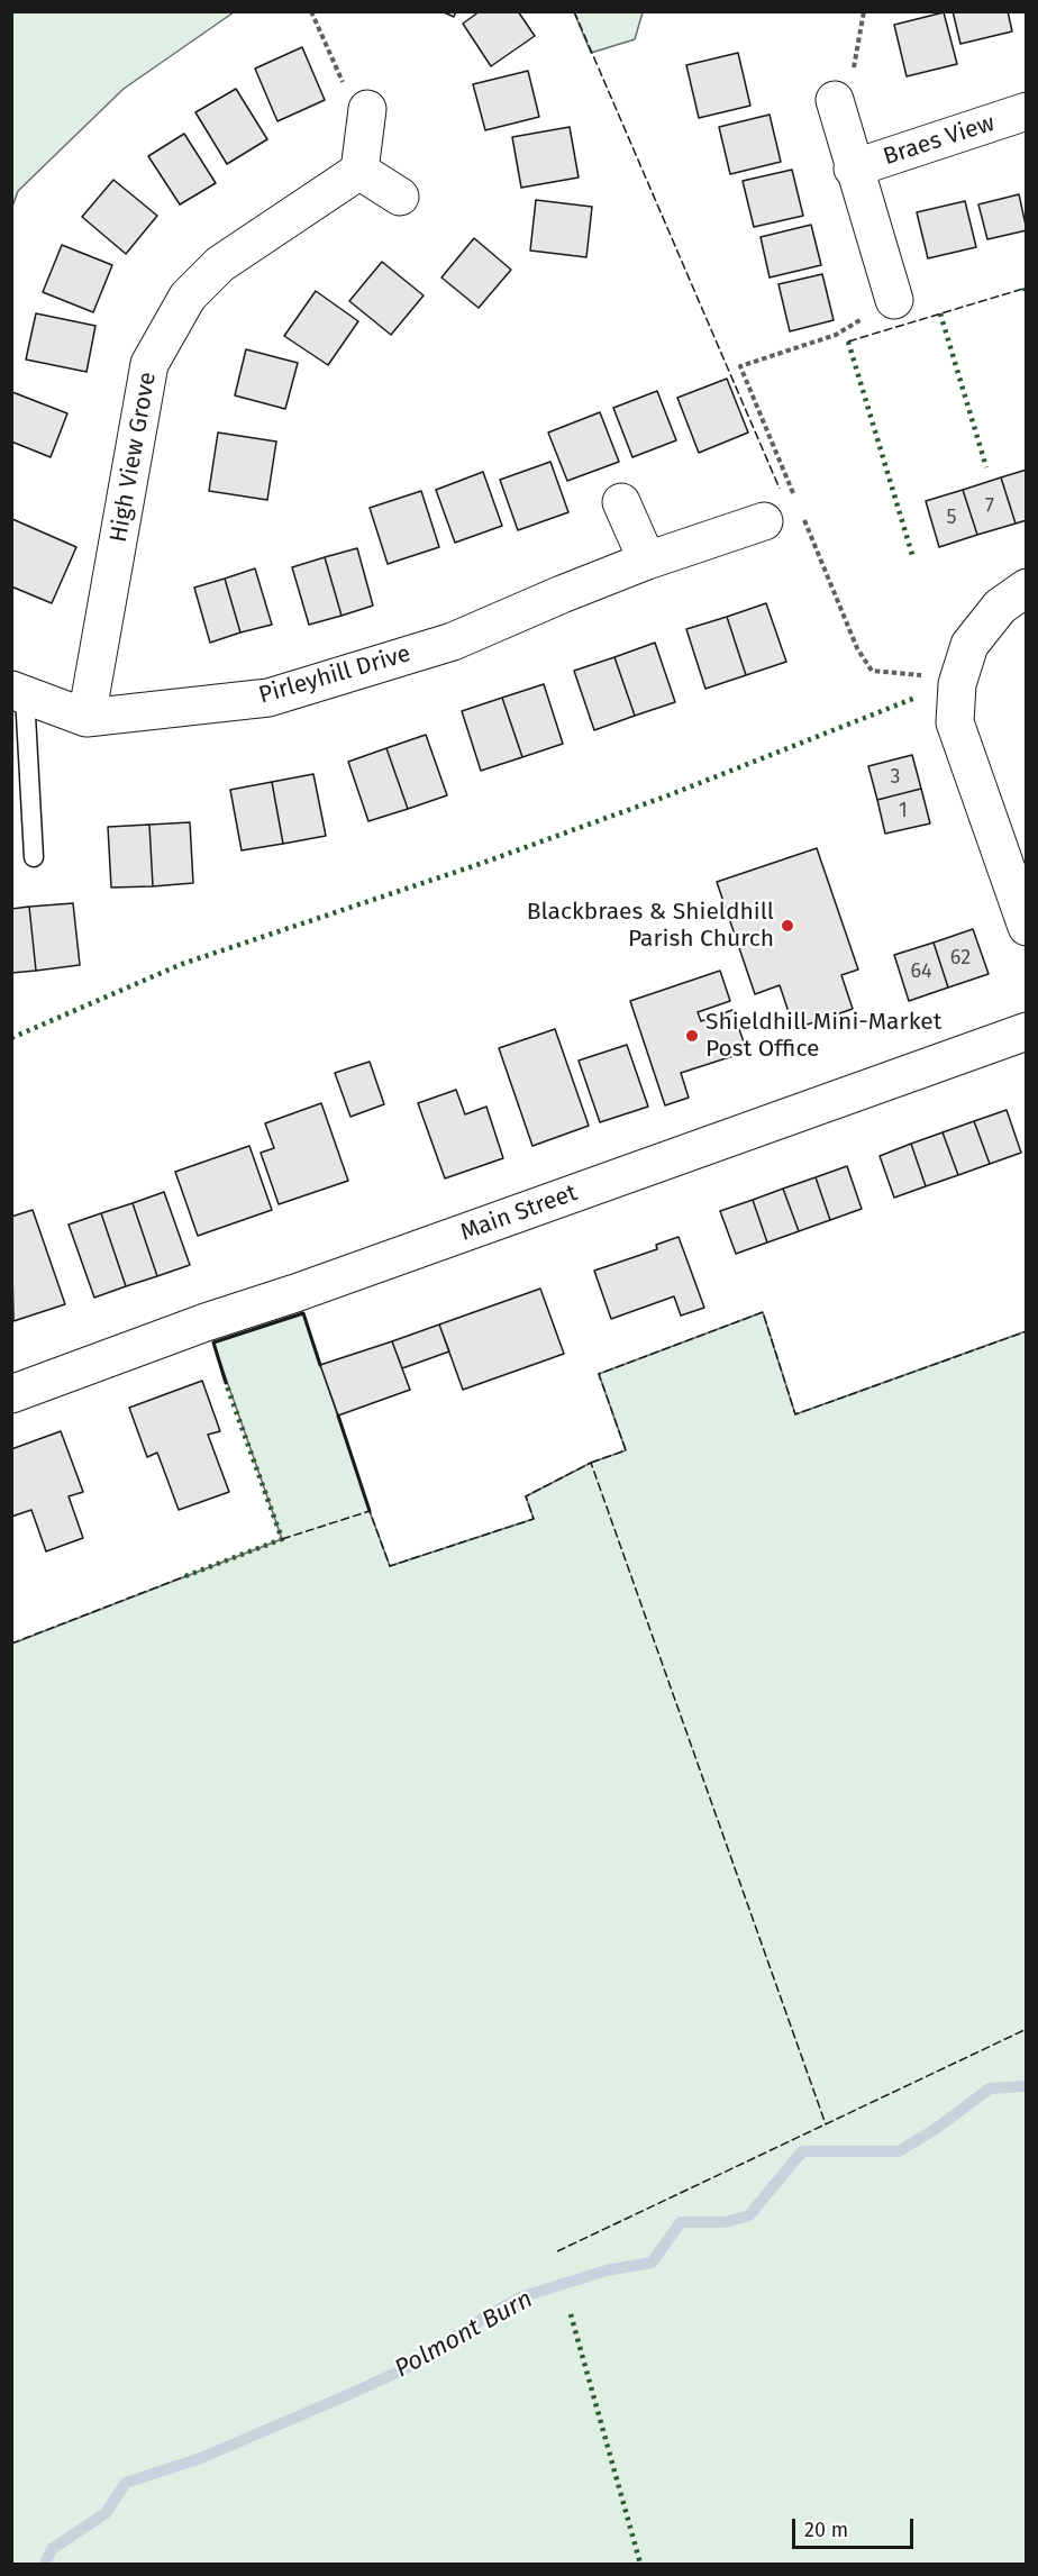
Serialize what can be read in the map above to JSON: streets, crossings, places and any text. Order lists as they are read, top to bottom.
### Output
{
  "streets": {
    "street": [
      "Braes View",
      "High View Grove",
      "Pirleyhill Drive",
      "Main Street"
    ]
  },
  "crossings": [
    ["High View Grove", "Pirleyhill Drive"]
  ],
  "water": ["Polmont Burn"],
  "places": ["Blackbraes & Shieldhill Parish Church", "Shieldhill Mini-Market Post Office"],
  "house_numbers": [
    "7",
    "5",
    "3",
    "1",
    "62",
    "64"
  ],
  "scale_bar": "20 m"
}
